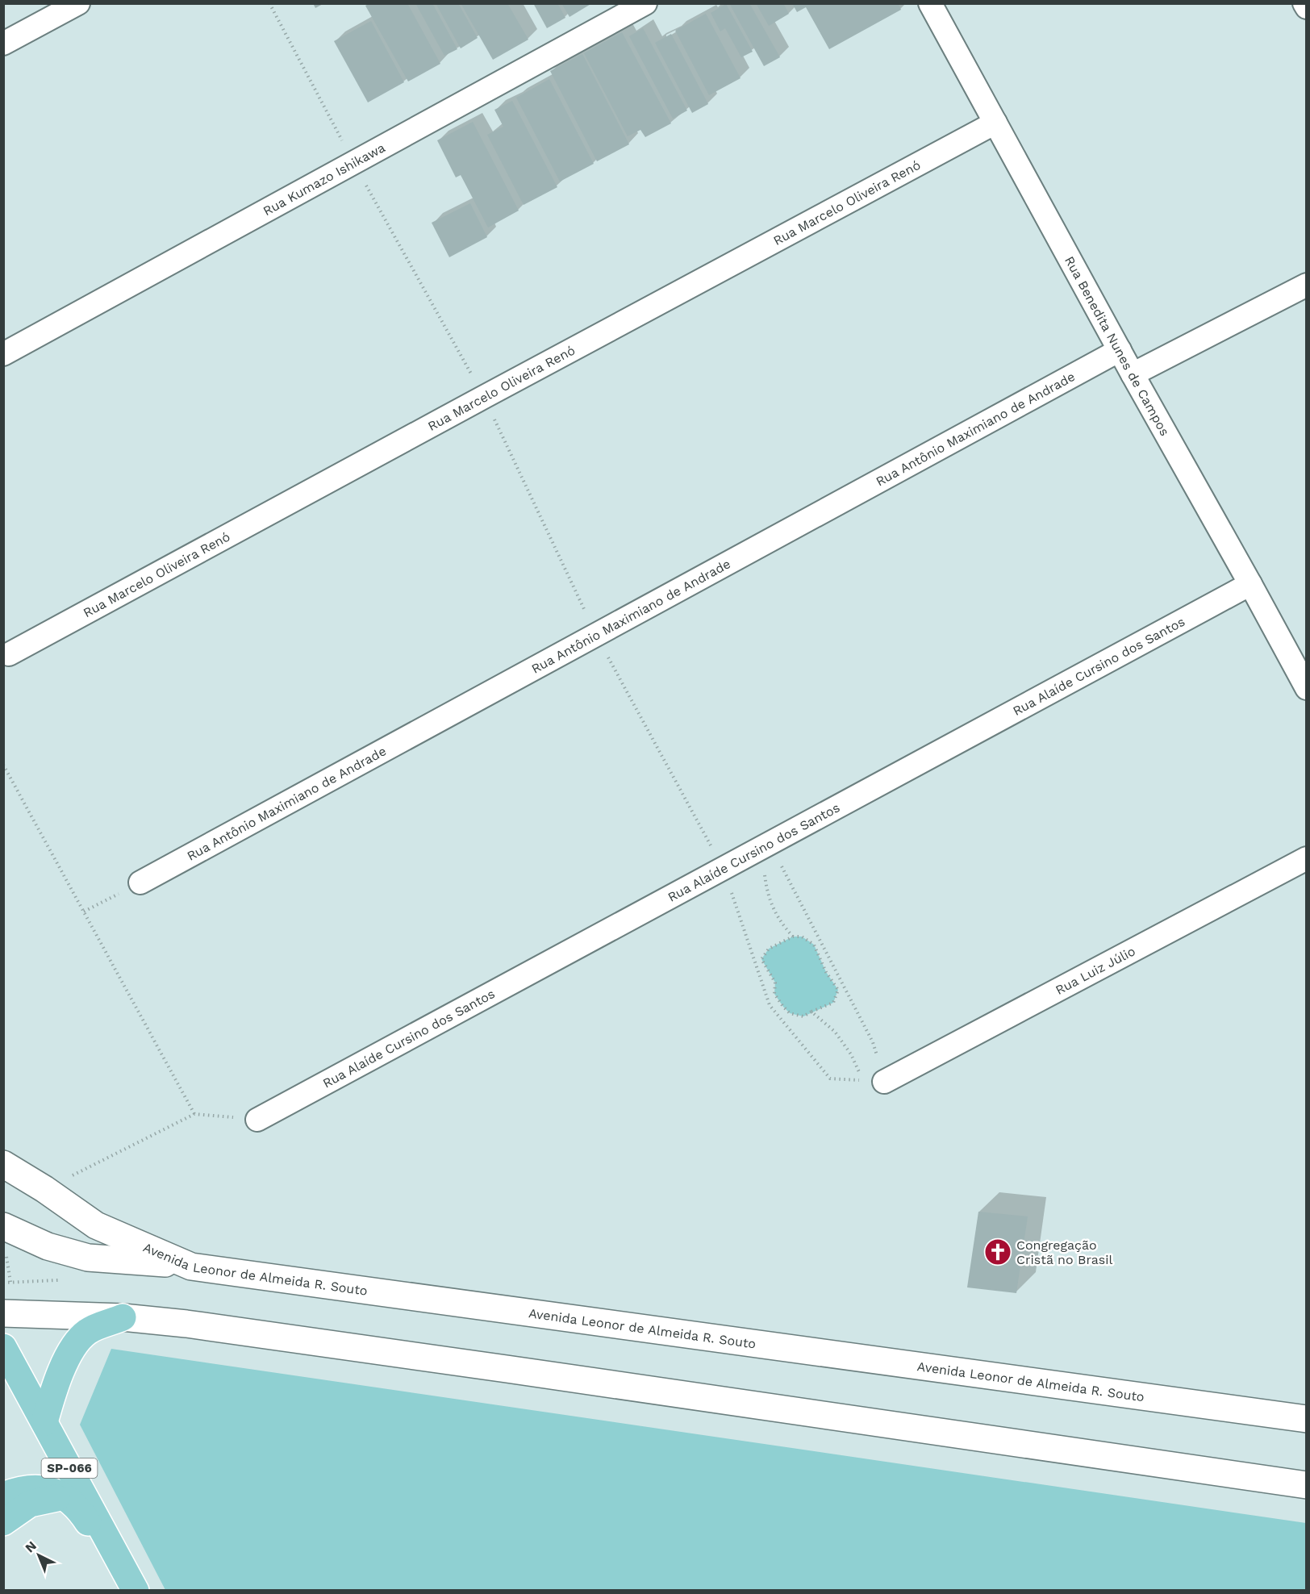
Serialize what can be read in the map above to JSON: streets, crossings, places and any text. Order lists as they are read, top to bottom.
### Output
{
  "streets": {
    "main road": ["Avenida Leonor de Almeida R. Souto", "SP-066"],
    "street": [
      "Rua Kumazo Ishikawa",
      "Rua Marcelo Oliveira Renó",
      "Rua Benedita Nunes de Campos",
      "Rua Antônio Maximiano de Andrade",
      "Rua Alaíde Cursino dos Santos",
      "Rua Luiz Júlio"
    ]
  },
  "crossings": [
    ["Rua Marcelo Oliveira Renó", "Rua Benedita Nunes de Campos"],
    ["Rua Benedita Nunes de Campos", "Rua Antônio Maximiano de Andrade"],
    ["Rua Benedita Nunes de Campos", "Rua Alaíde Cursino dos Santos"]
  ],
  "places": {
    "church": ["Congregação Cristã no Brasil"]
  },
  "north": "top left"
}
